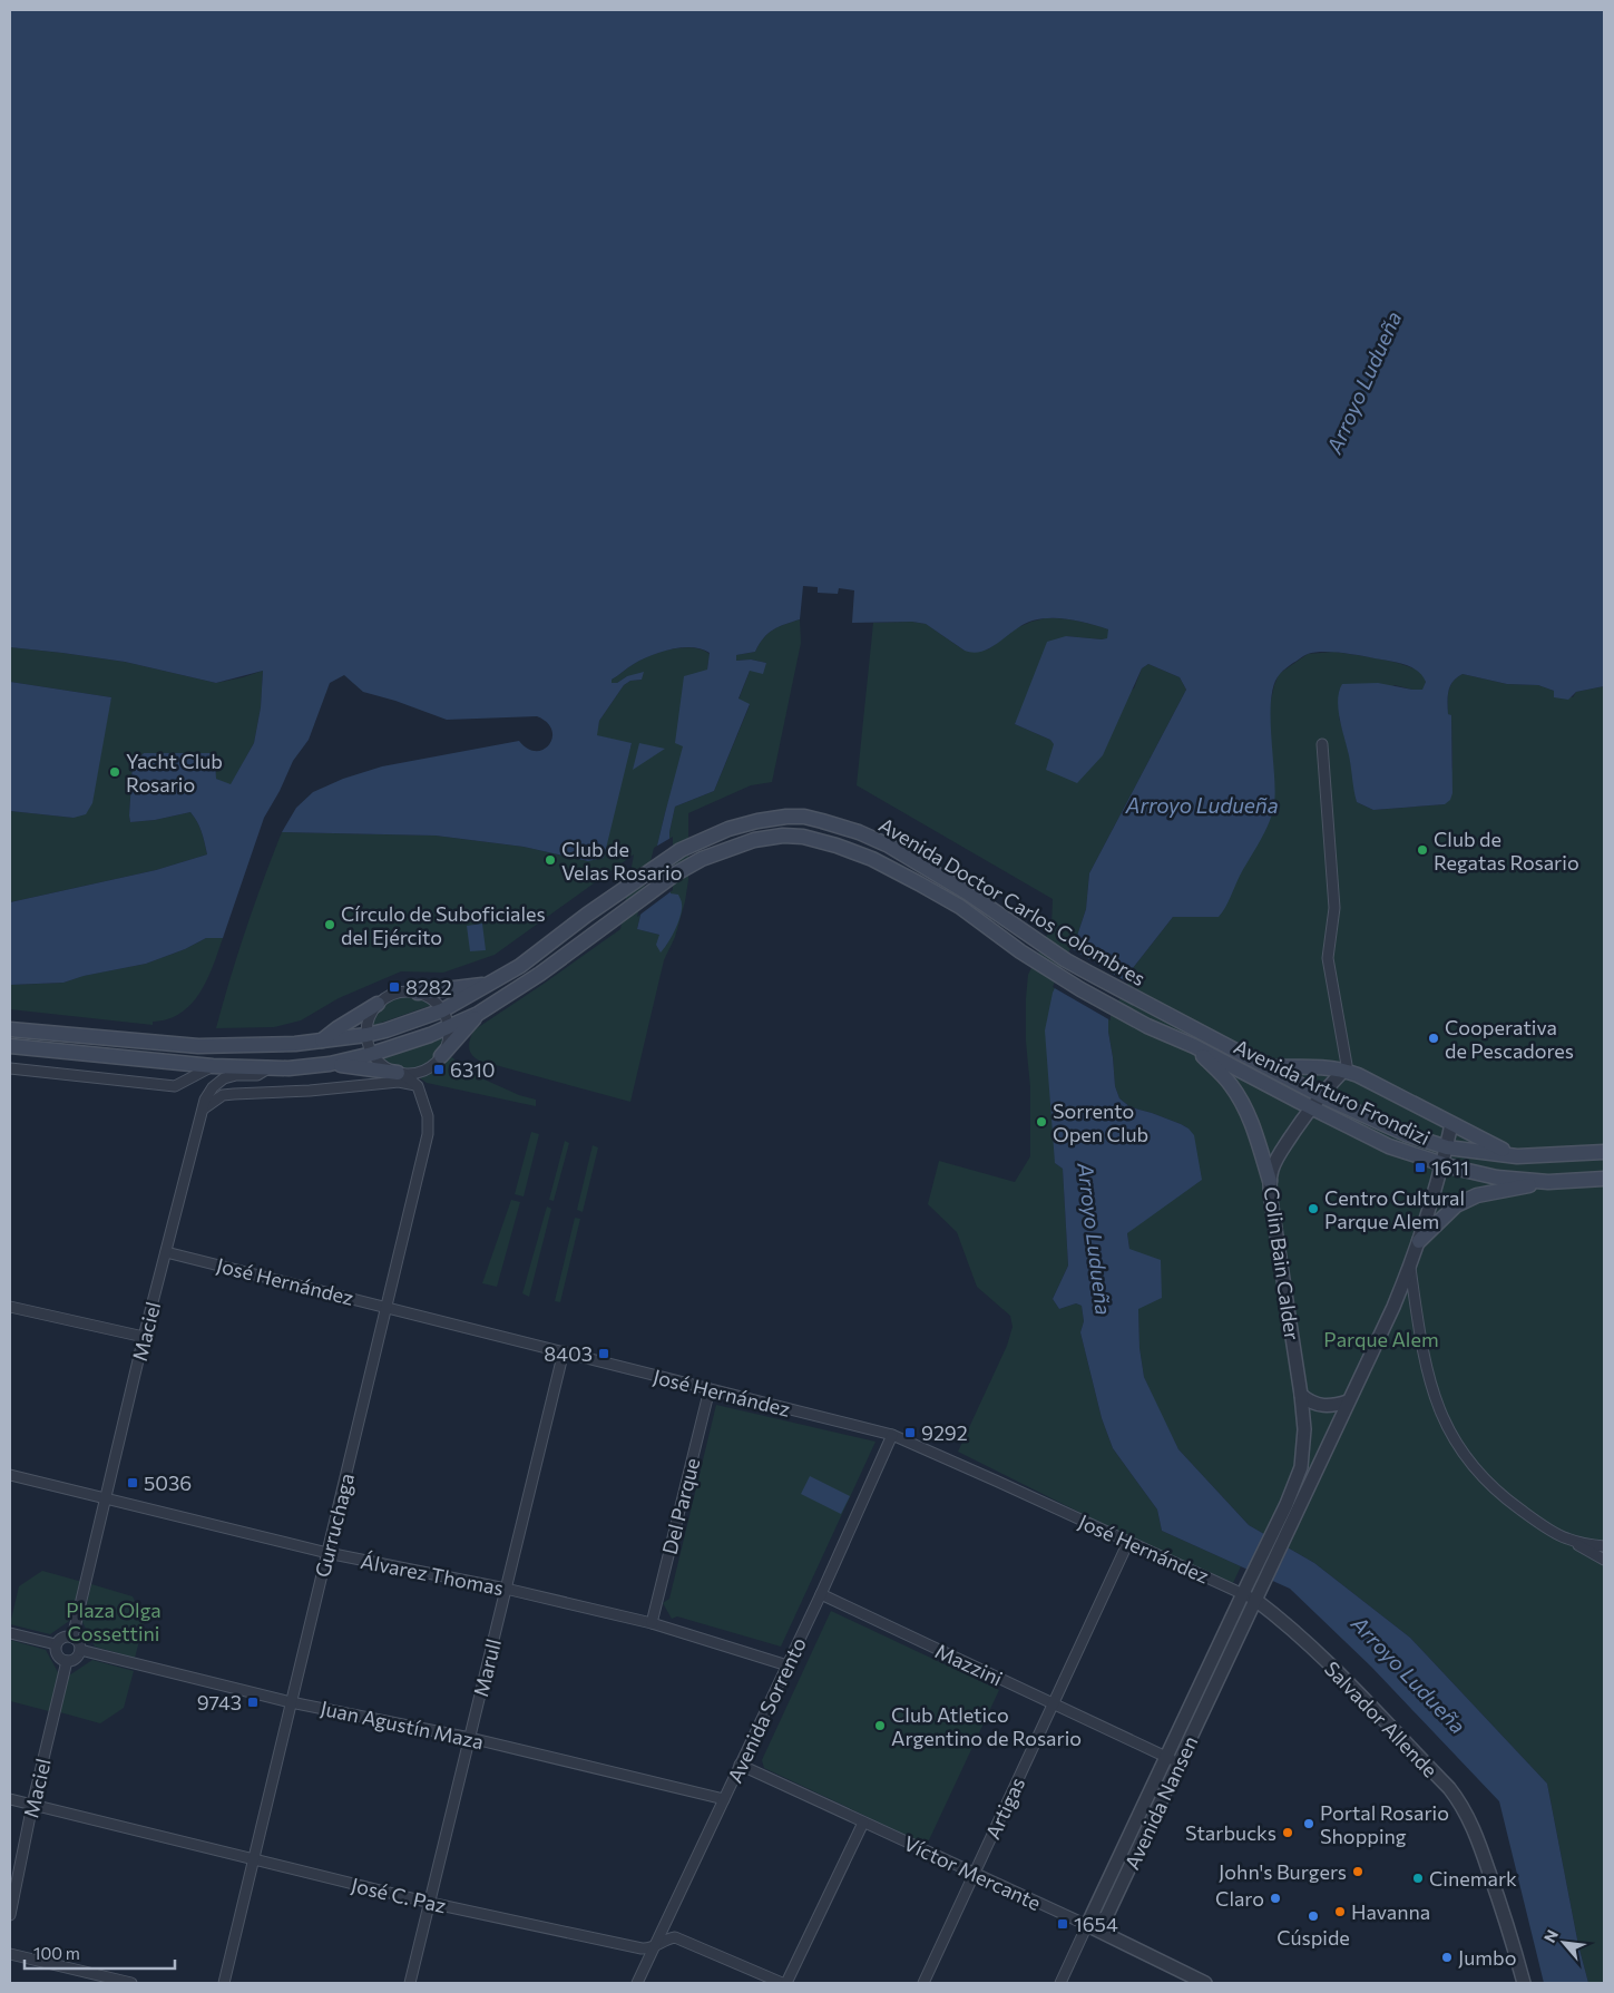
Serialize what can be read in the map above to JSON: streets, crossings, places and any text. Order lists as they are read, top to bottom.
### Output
{
  "streets": {
    "main road": ["Avenida Doctor Carlos Colombres", "Avenida Arturo Frondizi"],
    "street": [
      "Colin Bain Calder",
      "José Hernández",
      "Maciel",
      "Del Parque",
      "Gurruchaga",
      "Álvarez Thomas",
      "Mazzini",
      "Marull",
      "Avenida Sorrento",
      "Salvador Allende",
      "Juan Agustín Maza",
      "Avenida Nansen",
      "Artigas",
      "Víctor Mercante",
      "José C. Paz"
    ]
  },
  "crossings": [
    ["Avenida Doctor Carlos Colombres", "Avenida Arturo Frondizi"],
    ["Avenida Doctor Carlos Colombres", "Maciel"],
    ["Avenida Doctor Carlos Colombres", "Gurruchaga"],
    ["Avenida Arturo Frondizi", "Colin Bain Calder"],
    ["Avenida Arturo Frondizi", "Avenida Nansen"],
    ["Colin Bain Calder", "Avenida Nansen"],
    ["José Hernández", "Maciel"],
    ["José Hernández", "Del Parque"],
    ["José Hernández", "Gurruchaga"],
    ["José Hernández", "Marull"],
    ["José Hernández", "Avenida Sorrento"],
    ["José Hernández", "Salvador Allende"],
    ["José Hernández", "Avenida Nansen"],
    ["José Hernández", "Artigas"],
    ["Maciel", "Álvarez Thomas"],
    ["Maciel", "Juan Agustín Maza"],
    ["Maciel", "José C. Paz"],
    ["Del Parque", "Álvarez Thomas"],
    ["Gurruchaga", "Álvarez Thomas"],
    ["Gurruchaga", "Juan Agustín Maza"],
    ["Gurruchaga", "José C. Paz"],
    ["Álvarez Thomas", "Marull"],
    ["Álvarez Thomas", "Avenida Sorrento"],
    ["Mazzini", "Avenida Sorrento"],
    ["Mazzini", "Avenida Nansen"],
    ["Mazzini", "Artigas"],
    ["Marull", "Juan Agustín Maza"],
    ["Marull", "José C. Paz"],
    ["Avenida Sorrento", "Juan Agustín Maza"],
    ["Avenida Sorrento", "Víctor Mercante"],
    ["Avenida Sorrento", "José C. Paz"],
    ["Salvador Allende", "Avenida Nansen"],
    ["Avenida Nansen", "Víctor Mercante"],
    ["Artigas", "Víctor Mercante"]
  ],
  "water": ["Arroyo Ludueña"],
  "parks": ["Parque Alem", "Plaza Olga Cossettini"],
  "places": {
    "other": [
      "Yacht Club Rosario",
      "Club de Regatas Rosario",
      "Club de Velas Rosario",
      "Círculo de Suboficiales del Ejército",
      "Cooperativa de Pescadores",
      "Sorrento Open Club",
      "Centro Cultural Parque Alem",
      "Club Atletico Argentino de Rosario",
      "Portal Rosario Shopping",
      "Starbucks",
      "John's Burgers",
      "Cinemark",
      "Claro",
      "Havanna",
      "Cúspide",
      "Jumbo"
    ],
    "transit": [
      "8282",
      "6310",
      "1611",
      "8403",
      "9292",
      "5036",
      "9743",
      "1654"
    ]
  },
  "scale_bar": "100 m",
  "north": "top left"
}
